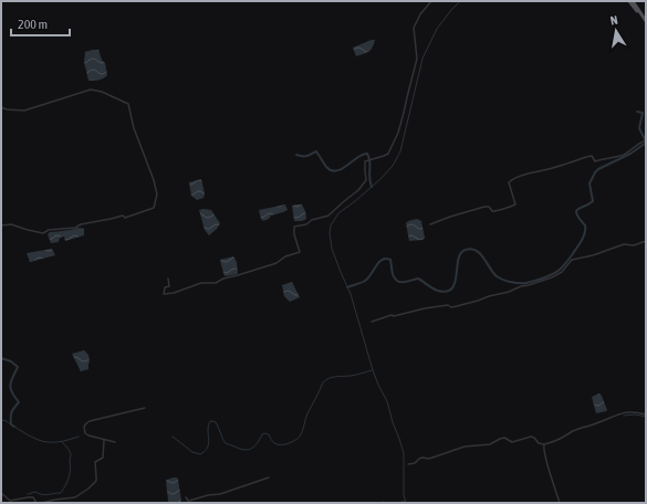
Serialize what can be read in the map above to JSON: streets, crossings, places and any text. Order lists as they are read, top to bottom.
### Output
{
  "scale_bar": "200 m",
  "north": "top"
}
